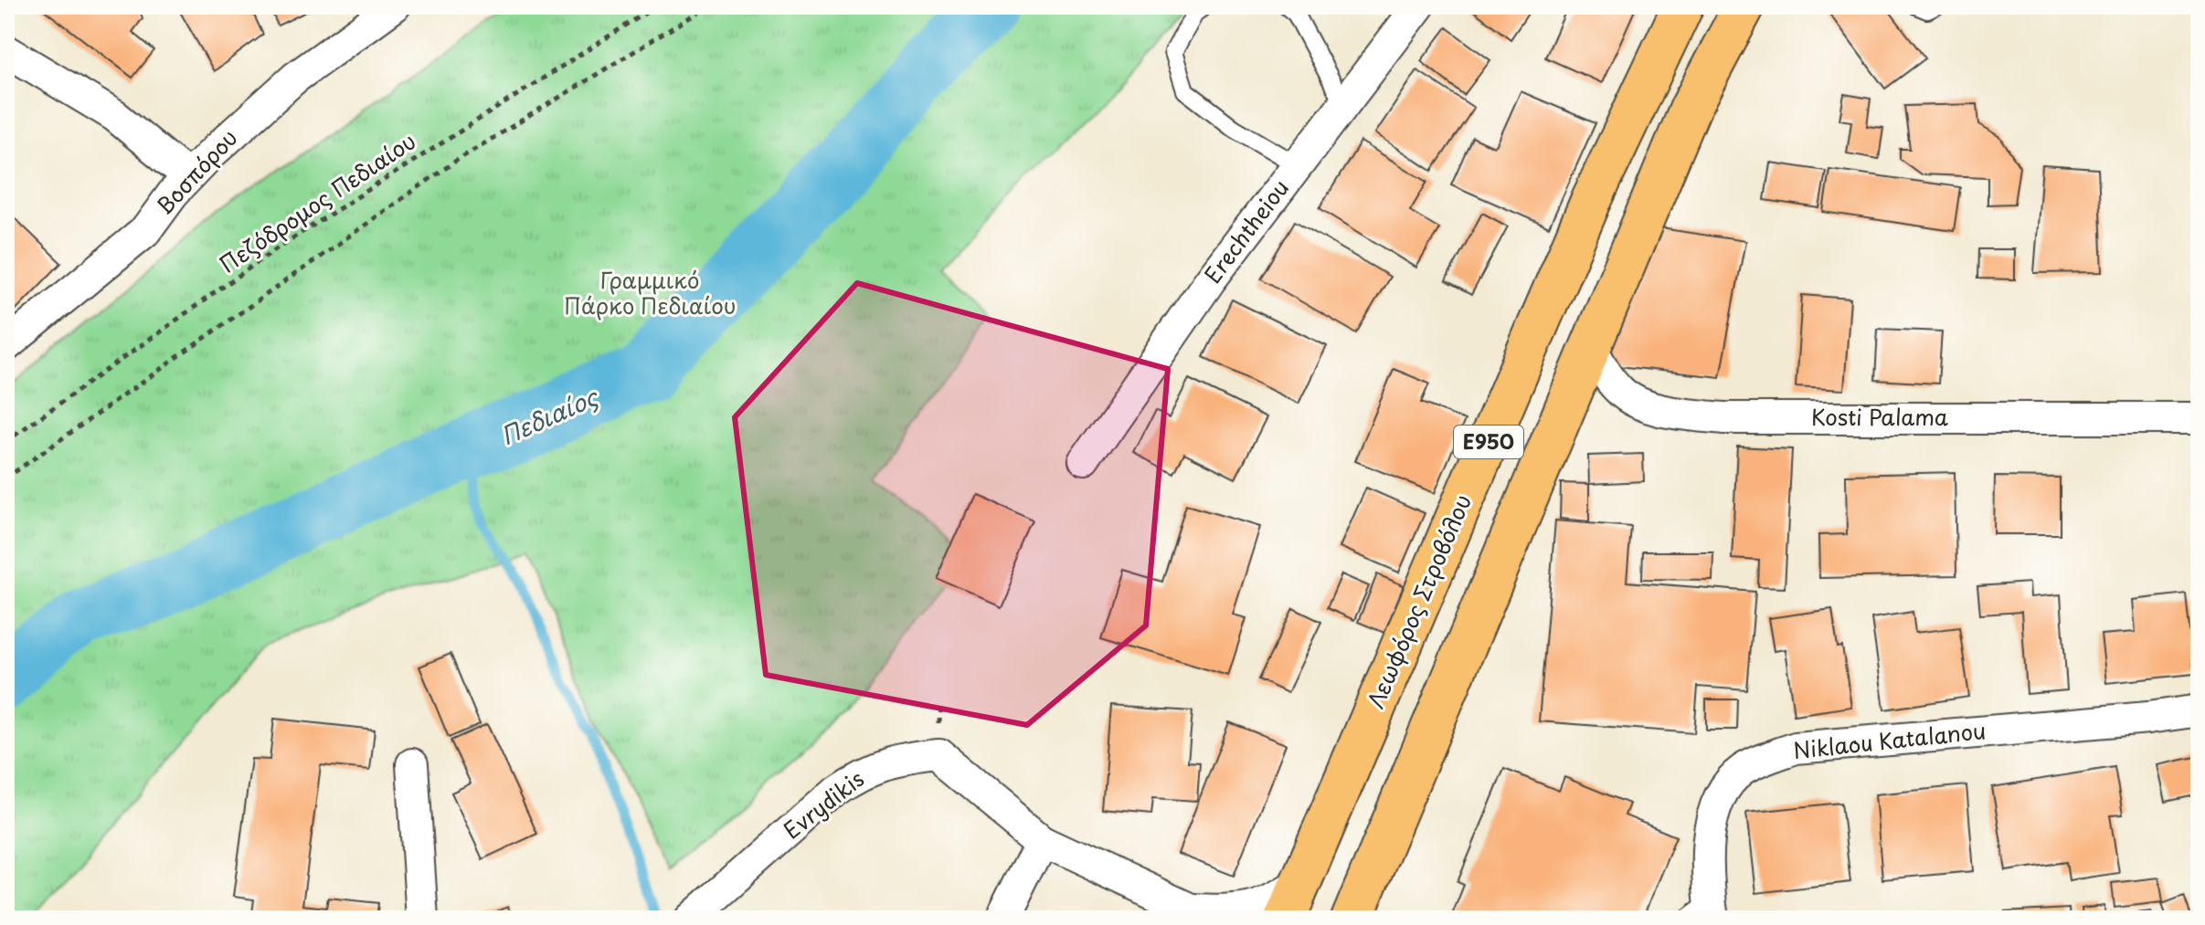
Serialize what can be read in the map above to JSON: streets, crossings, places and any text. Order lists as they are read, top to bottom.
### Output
{
  "streets": {
    "main road": ["E950", "Λεωφόρος Στροβόλου"],
    "street": [
      "Βοσπόρου",
      "Erechtheiou",
      "Kosti Palama",
      "Niklaou Katalanou",
      "Evrydikis"
    ],
    "path": ["Πεζόδρομος Πεδιαίου"]
  },
  "crossings": [
    ["Kosti Palama", "E950"]
  ],
  "water": ["Πεδιαίος"],
  "parks": ["Γραμμικό Πάρκο Πεδιαίου"]
}
